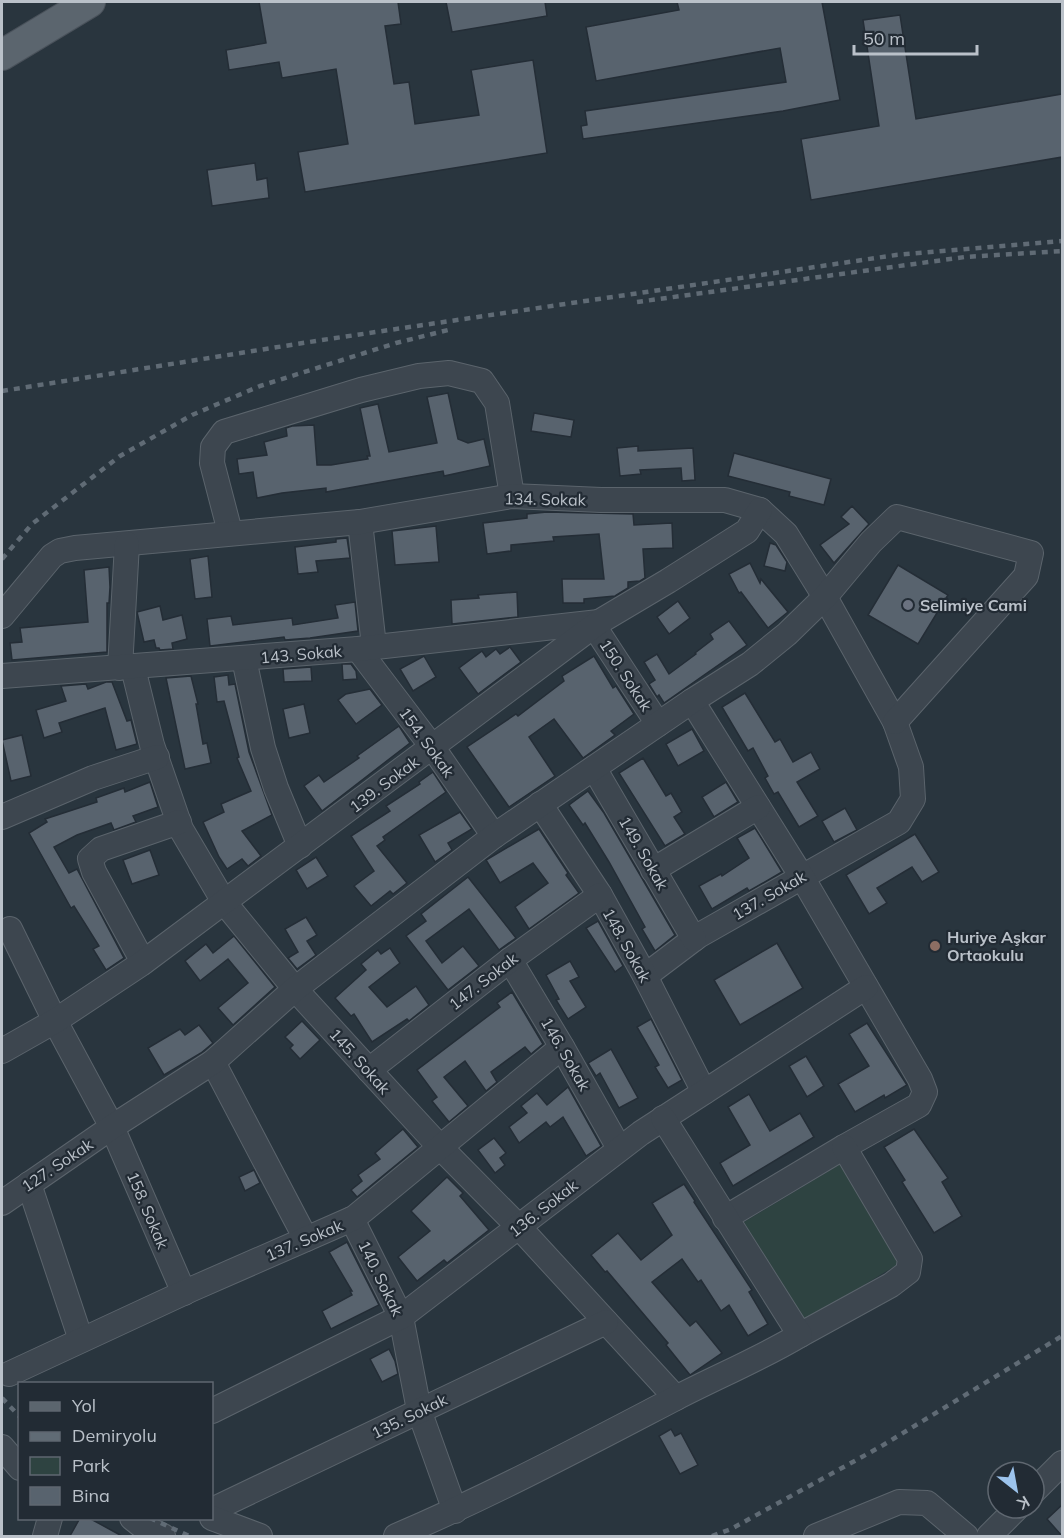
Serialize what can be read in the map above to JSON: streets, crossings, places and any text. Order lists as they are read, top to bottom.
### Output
{
  "streets": {
    "street": [
      "134. Sokak",
      "143. Sokak",
      "150. Sokak",
      "154. Sokak",
      "139. Sokak",
      "149. Sokak",
      "137. Sokak",
      "148. Sokak",
      "147. Sokak",
      "146. Sokak",
      "145. Sokak",
      "127. Sokak",
      "136. Sokak",
      "158. Sokak",
      "140. Sokak",
      "135. Sokak"
    ]
  },
  "crossings": [
    ["134. Sokak", "139. Sokak"],
    ["134. Sokak", "137. Sokak"],
    ["134. Sokak", "145. Sokak"],
    ["134. Sokak", "127. Sokak"],
    ["143. Sokak", "150. Sokak"],
    ["143. Sokak", "154. Sokak"],
    ["143. Sokak", "139. Sokak"],
    ["143. Sokak", "145. Sokak"],
    ["150. Sokak", "139. Sokak"],
    ["150. Sokak", "127. Sokak"],
    ["154. Sokak", "139. Sokak"],
    ["154. Sokak", "127. Sokak"],
    ["139. Sokak", "145. Sokak"],
    ["139. Sokak", "158. Sokak"],
    ["149. Sokak", "137. Sokak"],
    ["149. Sokak", "127. Sokak"],
    ["137. Sokak", "148. Sokak"],
    ["137. Sokak", "146. Sokak"],
    ["137. Sokak", "145. Sokak"],
    ["137. Sokak", "158. Sokak"],
    ["137. Sokak", "140. Sokak"],
    ["148. Sokak", "147. Sokak"],
    ["148. Sokak", "127. Sokak"],
    ["148. Sokak", "136. Sokak"],
    ["147. Sokak", "146. Sokak"],
    ["147. Sokak", "145. Sokak"],
    ["146. Sokak", "136. Sokak"],
    ["145. Sokak", "127. Sokak"],
    ["145. Sokak", "136. Sokak"],
    ["145. Sokak", "135. Sokak"],
    ["127. Sokak", "158. Sokak"],
    ["136. Sokak", "140. Sokak"],
    ["140. Sokak", "135. Sokak"]
  ],
  "places": ["Selimiye Cami", "Huriye Aşkar Ortaokulu"],
  "legend": [
    "Yol",
    "Demiryolu",
    "Park",
    "Bina"
  ],
  "scale_bar": "50 m",
  "north": "bottom right"
}
